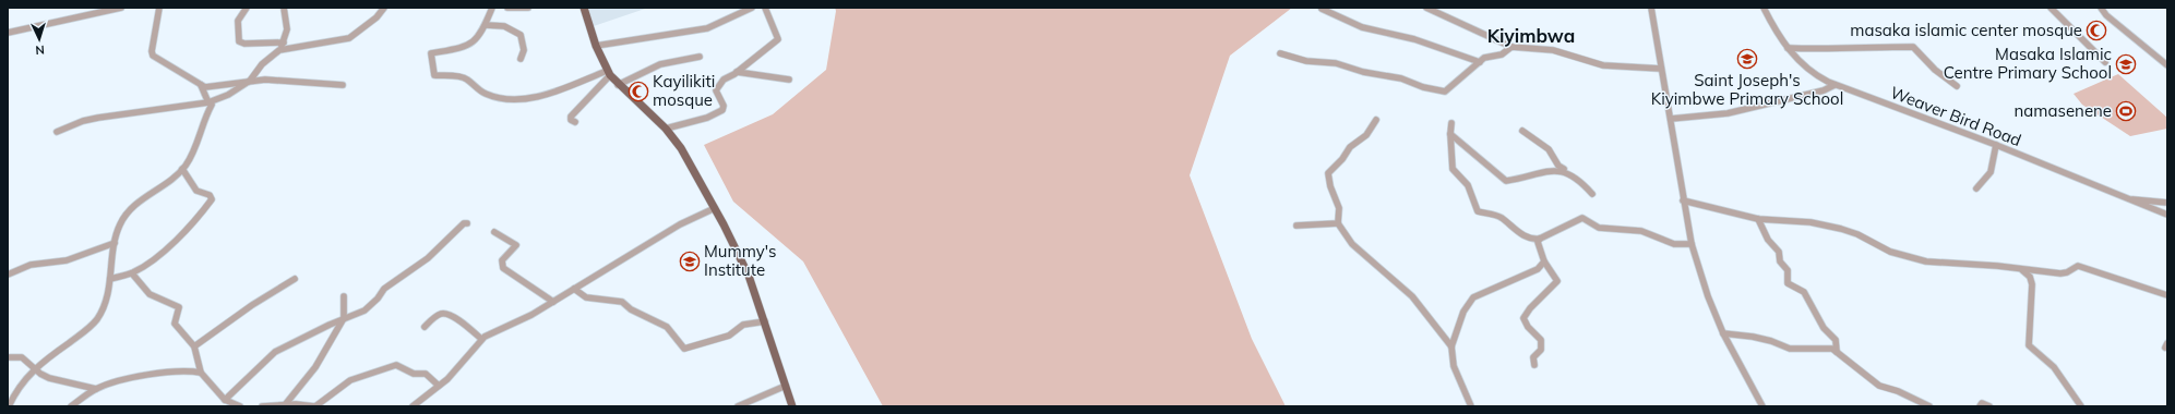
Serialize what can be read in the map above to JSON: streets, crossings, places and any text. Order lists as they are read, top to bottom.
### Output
{
  "streets": {
    "street": ["Weaver Bird Road"]
  },
  "districts": ["Kiyimbwa"],
  "places": {
    "mosque": ["masaka islamic center mosque", "Kayilikiti mosque"],
    "school or university": ["Saint Joseph's Kiyimbwe Primary School", "Masaka Islamic Centre Primary School", "Mummy's Institute"],
    "sports": ["namasenene"]
  },
  "north": "bottom"
}
